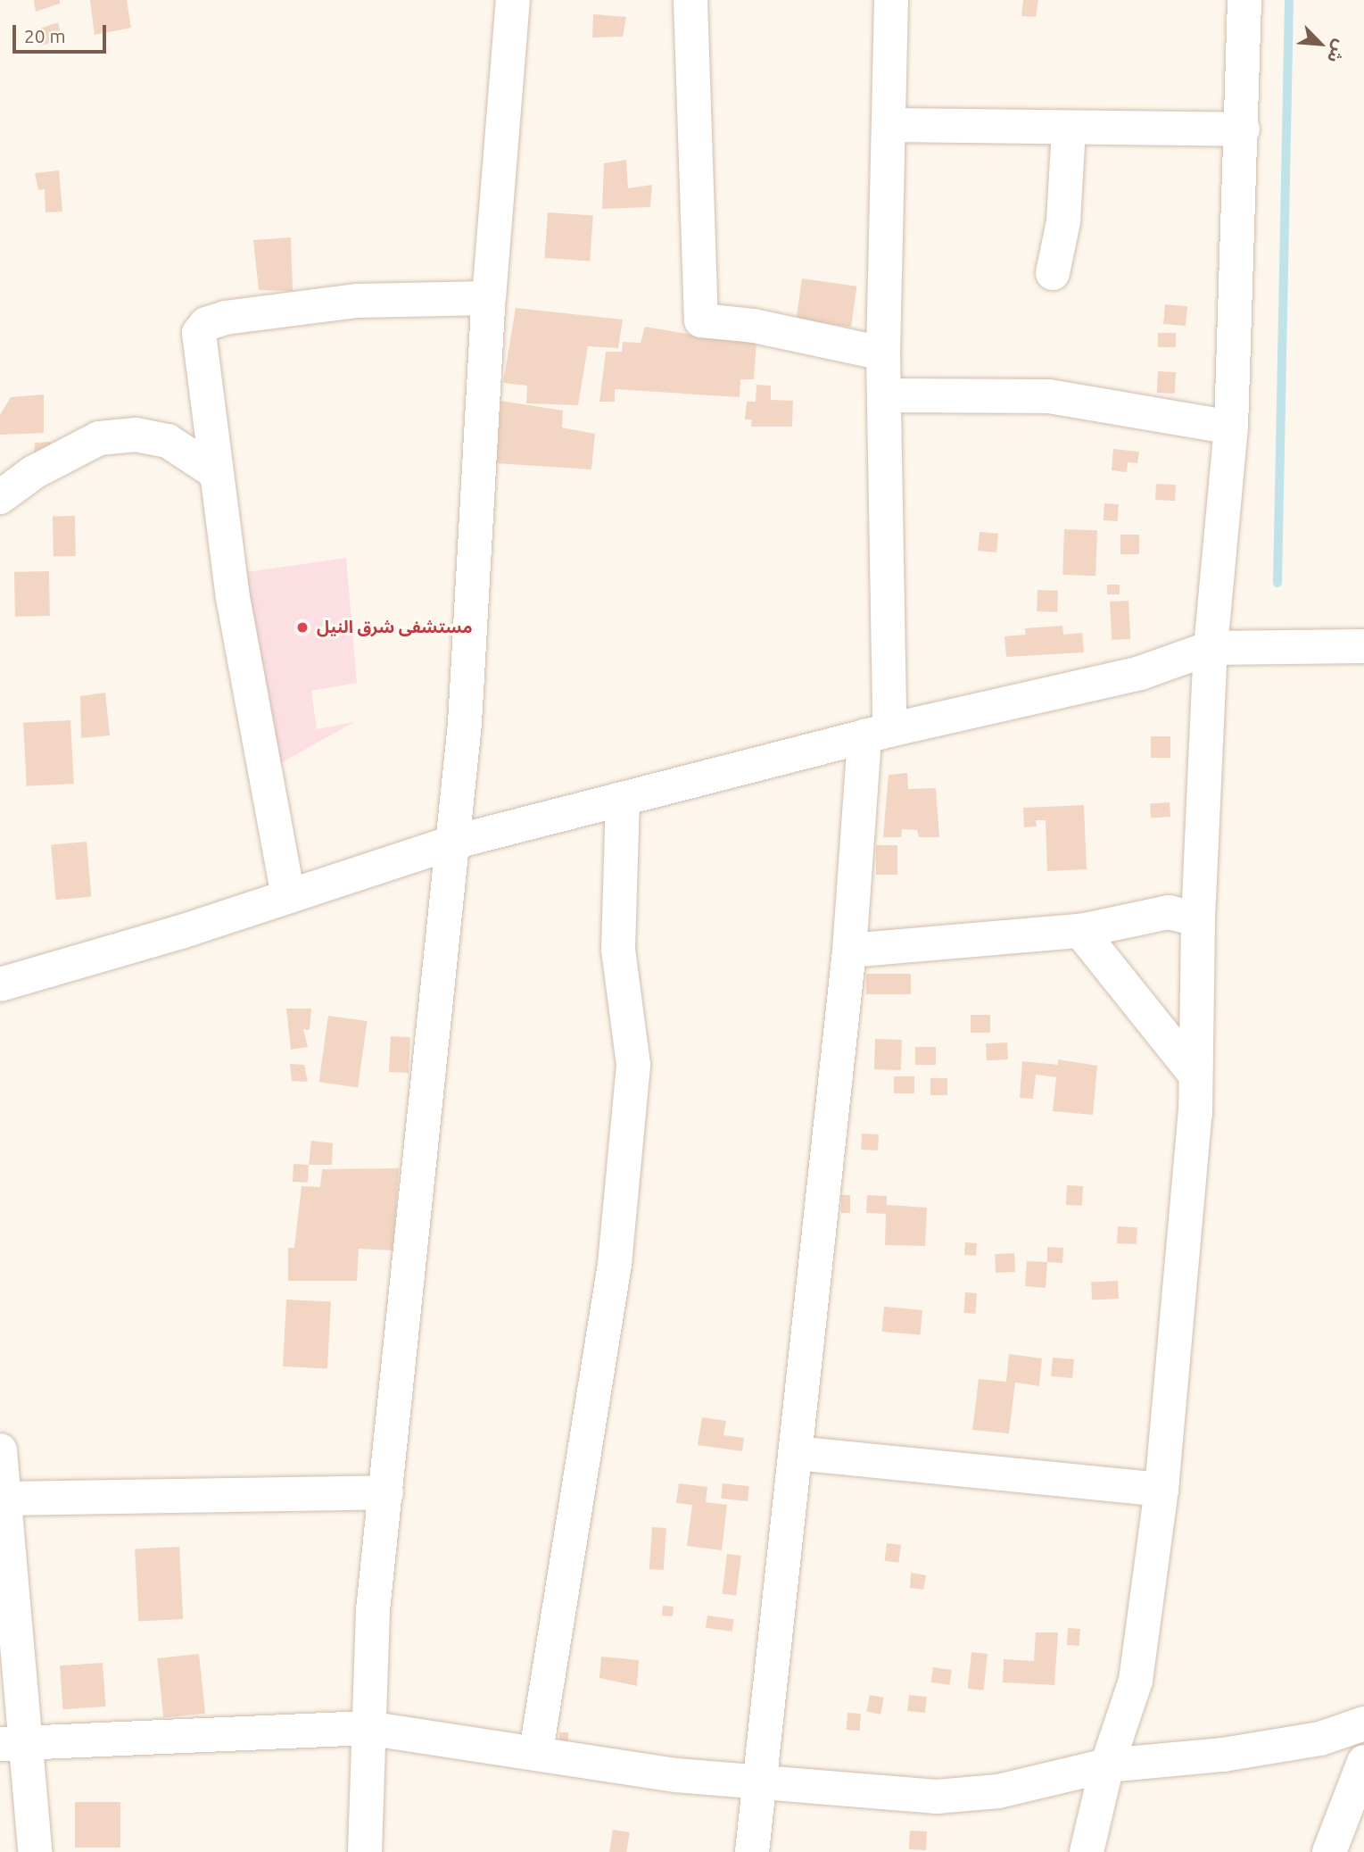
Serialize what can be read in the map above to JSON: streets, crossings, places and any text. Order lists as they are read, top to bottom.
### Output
{
  "places": ["مستشفى شرق النيل"],
  "scale_bar": "20 m",
  "north": "bottom right"
}
